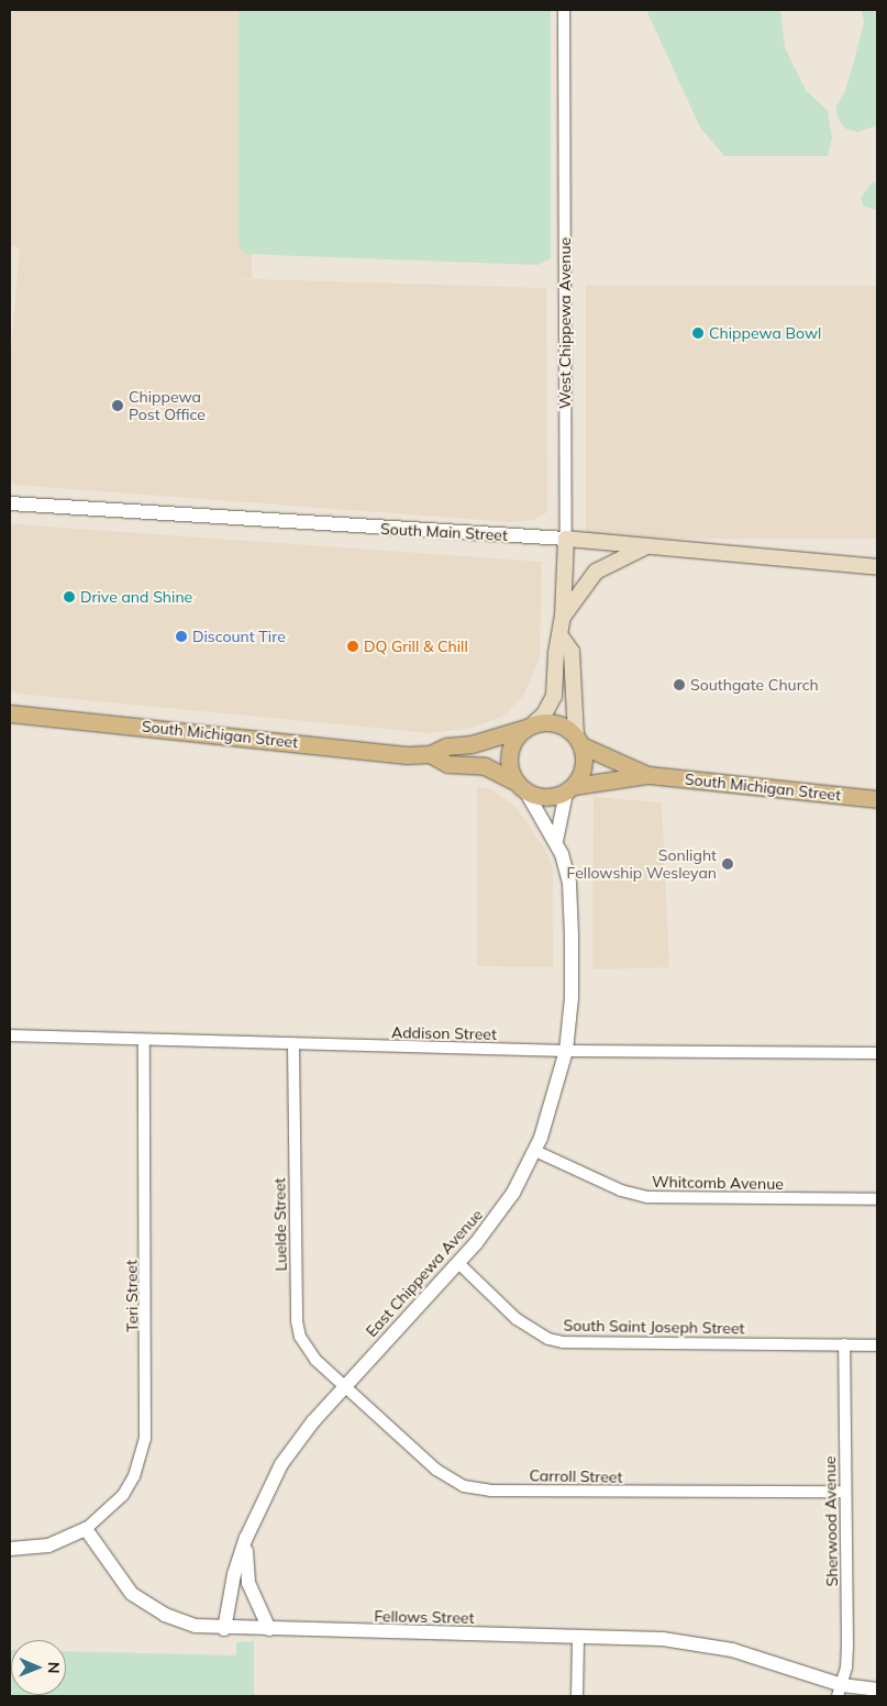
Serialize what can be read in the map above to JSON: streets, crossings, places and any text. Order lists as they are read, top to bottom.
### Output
{
  "streets": {
    "main road": ["West Chippewa Avenue", "South Main Street", "South Michigan Street"],
    "street": [
      "Addison Street",
      "Whitcomb Avenue",
      "Luelde Street",
      "East Chippewa Avenue",
      "Teri Street",
      "South Saint Joseph Street",
      "Carroll Street",
      "Sherwood Avenue",
      "Fellows Street"
    ]
  },
  "crossings": [
    ["West Chippewa Avenue", "South Main Street"],
    ["West Chippewa Avenue", "South Michigan Street"],
    ["West Chippewa Avenue", "East Chippewa Avenue"],
    ["South Michigan Street", "East Chippewa Avenue"],
    ["Addison Street", "Luelde Street"],
    ["Addison Street", "East Chippewa Avenue"],
    ["Addison Street", "Teri Street"],
    ["Whitcomb Avenue", "East Chippewa Avenue"],
    ["Luelde Street", "East Chippewa Avenue"],
    ["Luelde Street", "Carroll Street"],
    ["East Chippewa Avenue", "South Saint Joseph Street"],
    ["East Chippewa Avenue", "Carroll Street"],
    ["East Chippewa Avenue", "Fellows Street"],
    ["Teri Street", "Fellows Street"],
    ["South Saint Joseph Street", "Sherwood Avenue"],
    ["Carroll Street", "Sherwood Avenue"],
    ["Sherwood Avenue", "Fellows Street"]
  ],
  "places": [
    "Chippewa Bowl",
    "Chippewa Post Office",
    "Drive and Shine",
    "Discount Tire",
    "DQ Grill & Chill",
    "Southgate Church",
    "Sonlight Fellowship Wesleyan"
  ],
  "north": "right"
}
